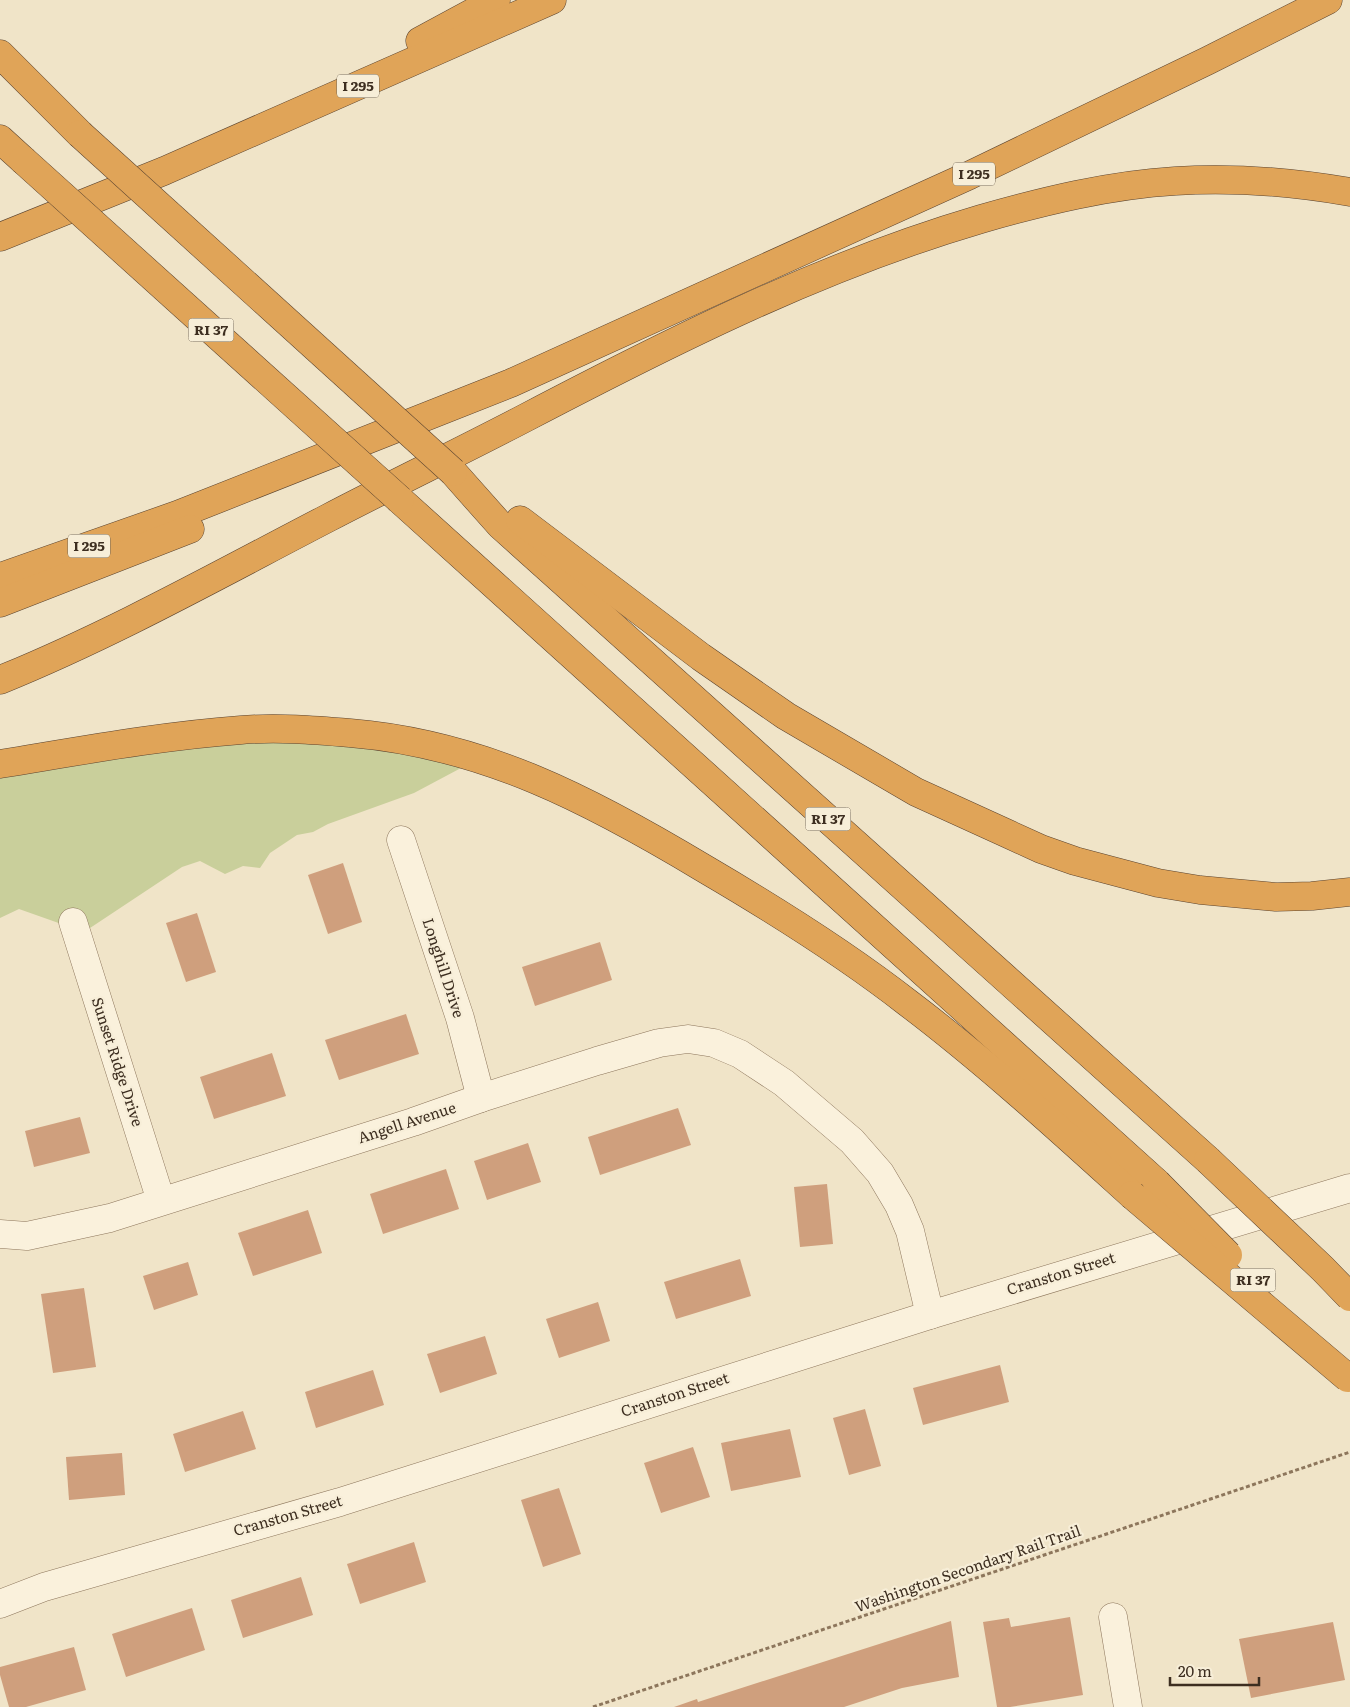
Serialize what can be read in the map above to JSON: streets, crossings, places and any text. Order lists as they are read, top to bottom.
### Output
{
  "streets": {
    "highway": ["I 295", "RI 37"],
    "street": [
      "Longhill Drive",
      "Sunset Ridge Drive",
      "Angell Avenue",
      "Cranston Street"
    ],
    "path": ["Washington Secondary Rail Trail"]
  },
  "crossings": [
    ["Longhill Drive", "Angell Avenue"],
    ["Sunset Ridge Drive", "Angell Avenue"],
    ["Angell Avenue", "Cranston Street"]
  ],
  "scale_bar": "20 m"
}
